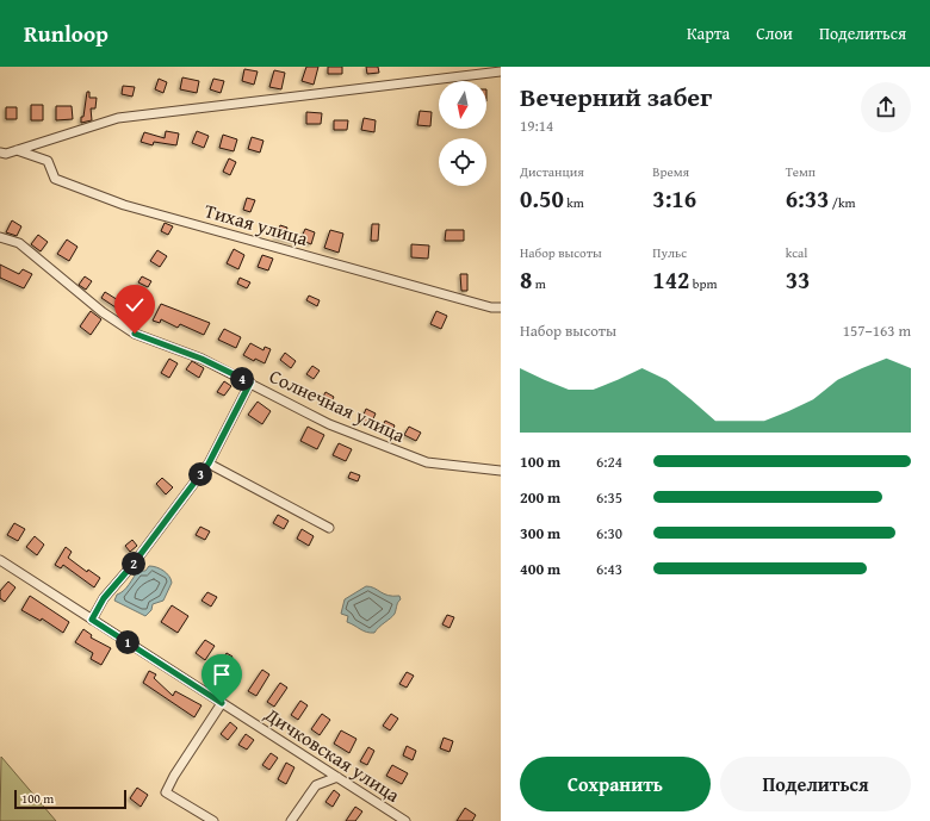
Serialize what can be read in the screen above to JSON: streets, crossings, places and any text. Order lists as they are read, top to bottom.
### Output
{
  "streets": {
    "street": ["Тихая улица", "Солнечная улица", "Дичковская улица"]
  },
  "scale_bar": "100 m",
  "north": "bottom",
  "page": {
    "header": "Runloop",
    "nav": ["Карта", "Слои", "Поделиться"],
    "heading": ["Вечерний забег", "19:14"],
    "stats": [
      ["Дистанция", "0.50 km"],
      ["Время", "3:16"],
      ["Темп", "6:33 /km"],
      ["Набор высоты", "8 m"],
      ["Пульс", "142 bpm"],
      ["kcal", "33"]
    ],
    "chart": ["Набор высоты", "157–163 m"],
    "pins": [
      "4",
      "3",
      "2",
      "1"
    ],
    "list": [
      {
        "name": "100 m",
        "note": "6:24"
      },
      {
        "name": "200 m",
        "note": "6:35"
      },
      {
        "name": "300 m",
        "note": "6:30"
      },
      {
        "name": "400 m",
        "note": "6:43"
      }
    ],
    "buttons": ["Сохранить", "Поделиться"],
    "scale": "100 m"
  }
}
